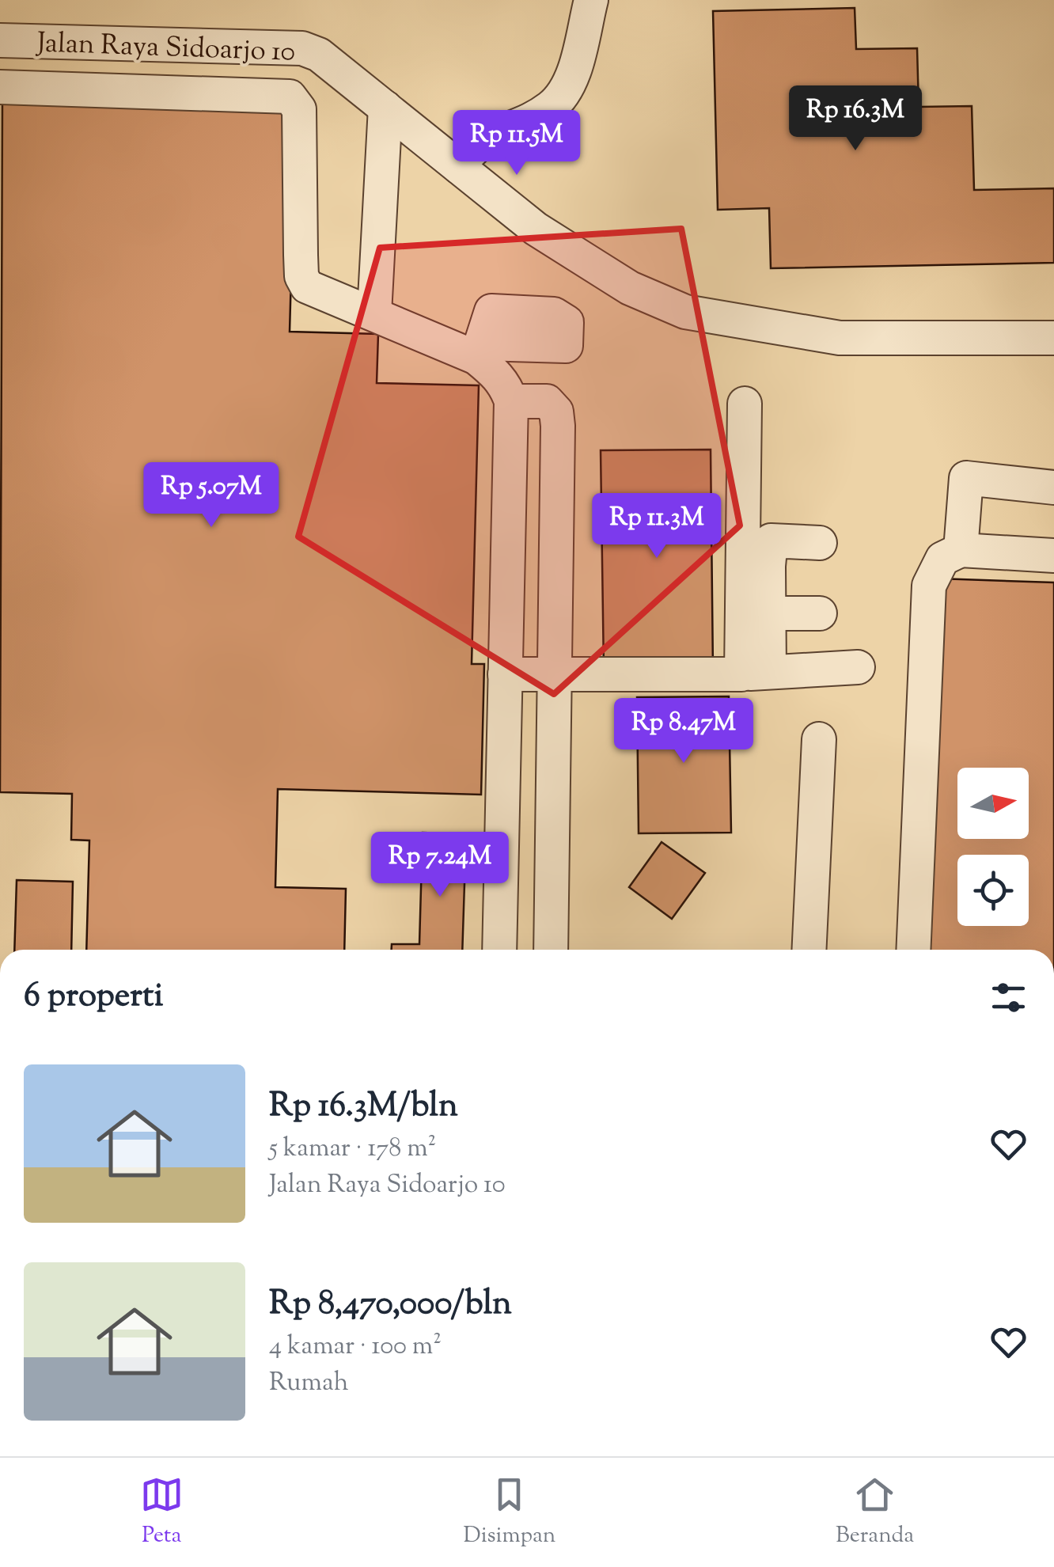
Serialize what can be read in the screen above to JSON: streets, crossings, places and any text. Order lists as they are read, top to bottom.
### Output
{
  "streets": {
    "street": ["Jalan Raya Sidoarjo 10"]
  },
  "north": "right",
  "page": {
    "price": [
      "Rp 16.3M",
      "Rp 11.5M",
      "Rp 5.07M",
      "Rp 11.3M",
      "Rp 8.47M",
      "Rp 7.24M"
    ],
    "heading": "6 properti",
    "list": [
      {
        "name": "Rp 16.3M/bln",
        "note": "5 kamar · 178 m² · Jalan Raya Sidoarjo 10"
      },
      {
        "name": "Rp 8,470,000/bln",
        "note": "4 kamar · 100 m² · Rumah"
      }
    ],
    "tabs": ["Peta", "Disimpan", "Beranda"]
  }
}
